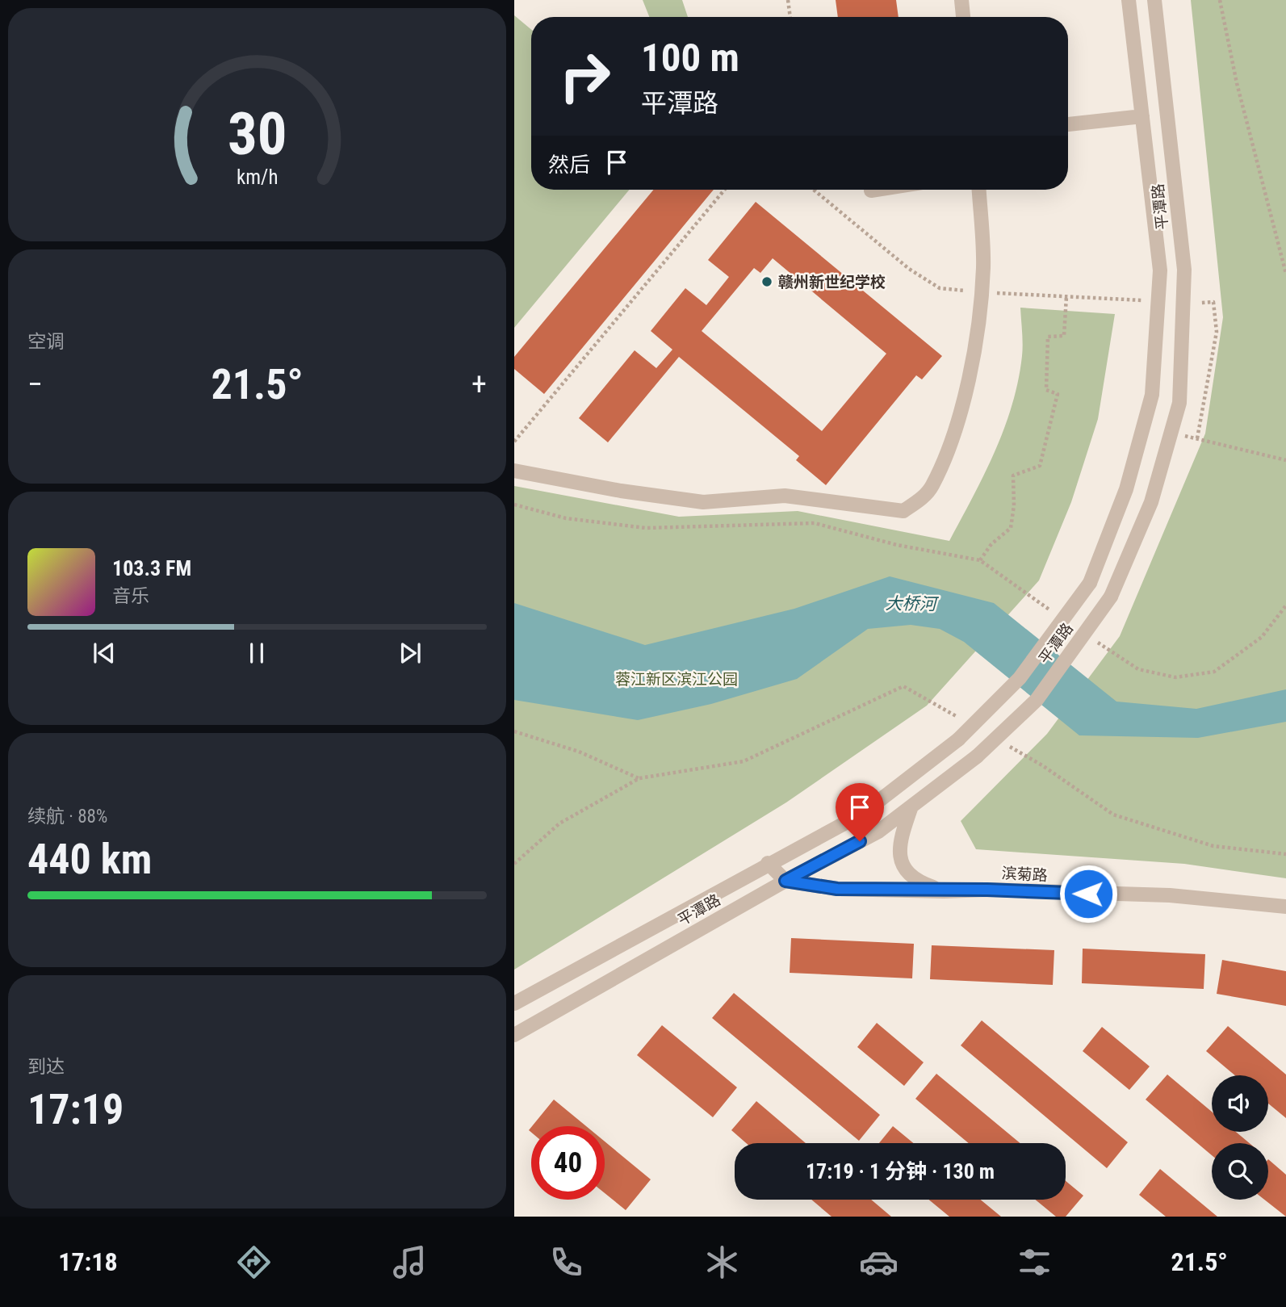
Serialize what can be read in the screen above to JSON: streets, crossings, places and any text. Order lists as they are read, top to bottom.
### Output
{
  "streets": {
    "street": ["平潭路", "滨菊路"]
  },
  "crossings": [
    ["平潭路", "滨菊路"]
  ],
  "water": ["大桥河"],
  "parks": ["蓉江新区滨江公园"],
  "places": ["赣州新世纪学校"],
  "page": {
    "turn": ["100 m", "平潭路"],
    "then": "然后",
    "tile": [
      "空调",
      ["续航 · 88%", "440 km"],
      ["到达", "17:19"]
    ],
    "heat": ["−", "21.5°", "+"],
    "song": ["103.3 FM", "音乐"],
    "limit": "40",
    "trip": "17:19 · 1 分钟 · 130 m",
    "tabs": ["17:18", "21.5°"],
    "gauge": ["30", "km/h"]
  }
}
